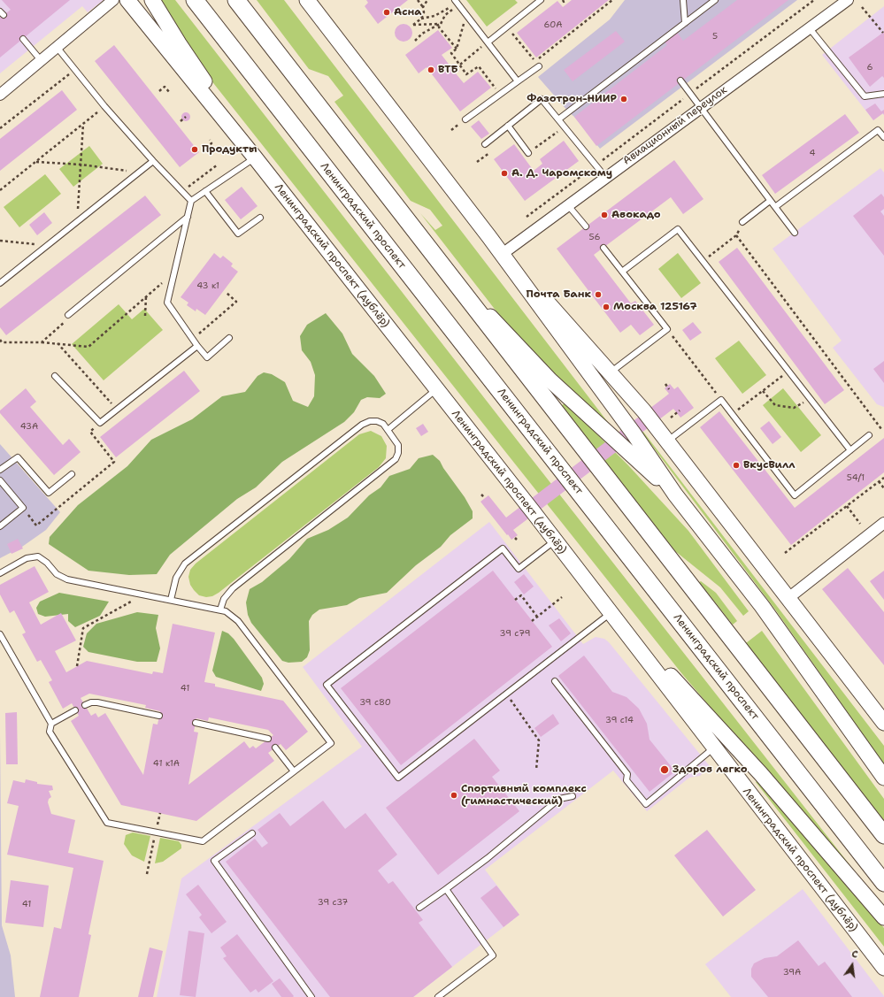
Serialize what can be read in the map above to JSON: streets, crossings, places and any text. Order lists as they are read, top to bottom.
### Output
{
  "streets": {
    "main road": ["Ленинградский проспект", "Ленинградский проспект (дублёр)"],
    "street": ["Авиационный переулок"]
  },
  "places": [
    "Асна",
    "ВТБ",
    "Фазотрон-НИИР",
    "Продукты",
    "А. Д. Чаромскому",
    "Авокадо",
    "Почта Банк",
    "Москва 125167",
    "ВкусВилл",
    "Здоров легко",
    "Спортивный комплекс (гимнастический)"
  ],
  "house_numbers": [
    "60А",
    "5",
    "6",
    "4",
    "56",
    "43 к1",
    "43А",
    "54/1",
    "39 с79",
    "41",
    "39 с80",
    "39 с14",
    "41 к1А",
    "39 с37",
    "41",
    "39А"
  ],
  "north": "top"
}
